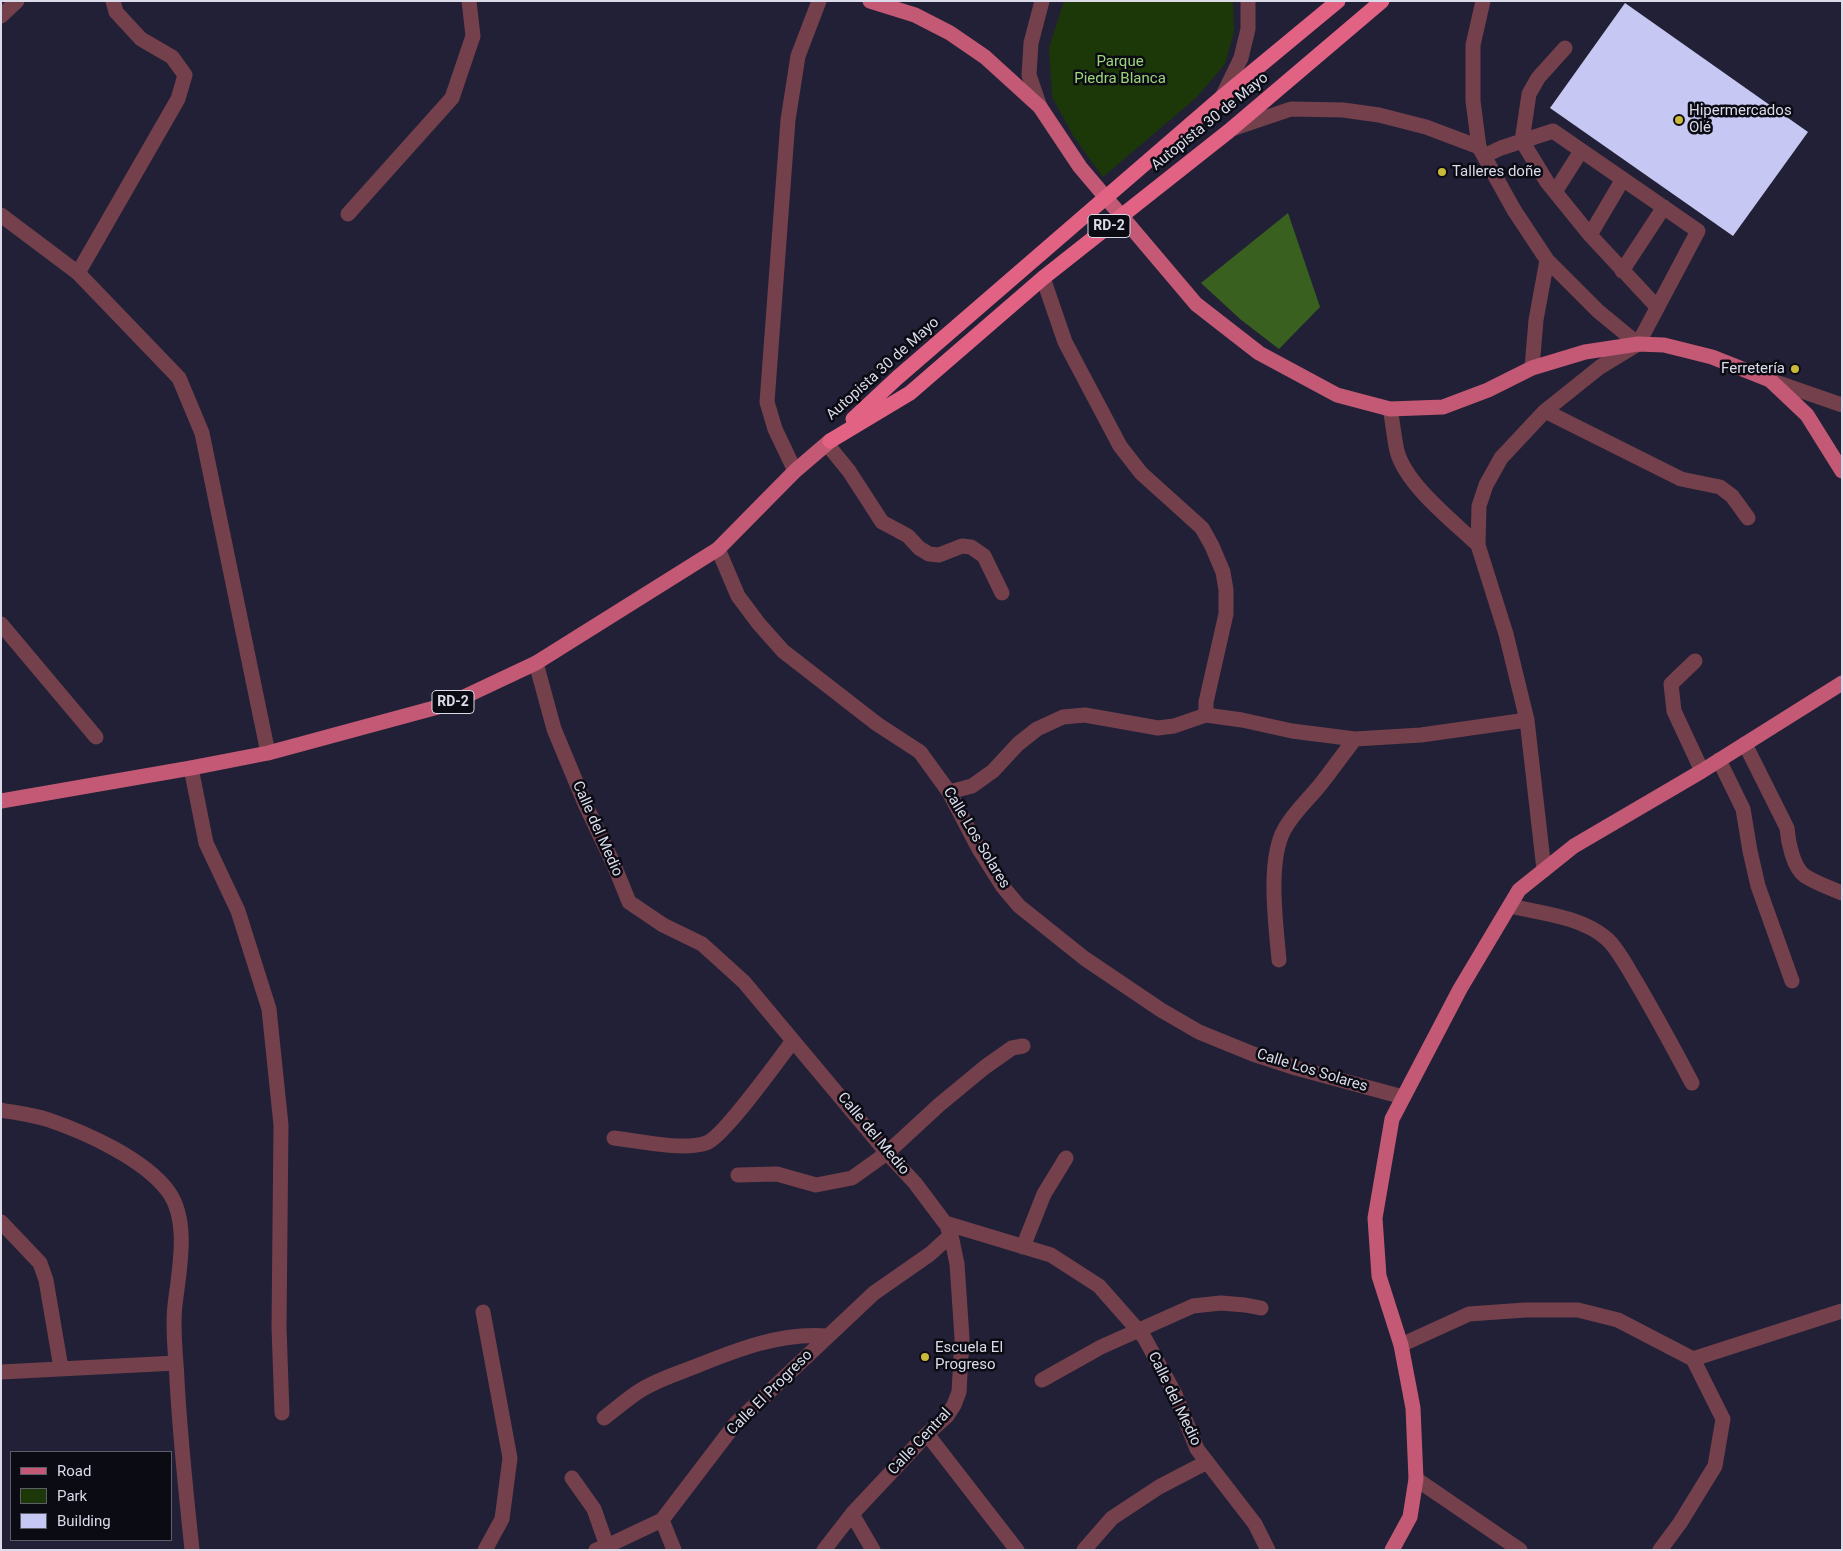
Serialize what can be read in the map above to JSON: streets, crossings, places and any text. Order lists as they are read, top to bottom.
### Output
{
  "streets": {
    "highway": ["Autopista 30 de Mayo", "RD-2"],
    "street": [
      "Calle del Medio",
      "Calle Los Solares",
      "Calle El Progreso",
      "Calle Central"
    ]
  },
  "crossings": [
    ["Autopista 30 de Mayo", "RD-2"],
    ["RD-2", "Calle del Medio"],
    ["RD-2", "Calle Los Solares"],
    ["Calle del Medio", "Calle El Progreso"],
    ["Calle del Medio", "Calle Central"],
    ["Calle El Progreso", "Calle Central"]
  ],
  "parks": ["Parque Piedra Blanca"],
  "places": [
    "Hipermercados Olé",
    "Talleres doñe",
    "Ferretería",
    "Escuela El Progreso"
  ],
  "legend": ["Road", "Park", "Building"]
}
